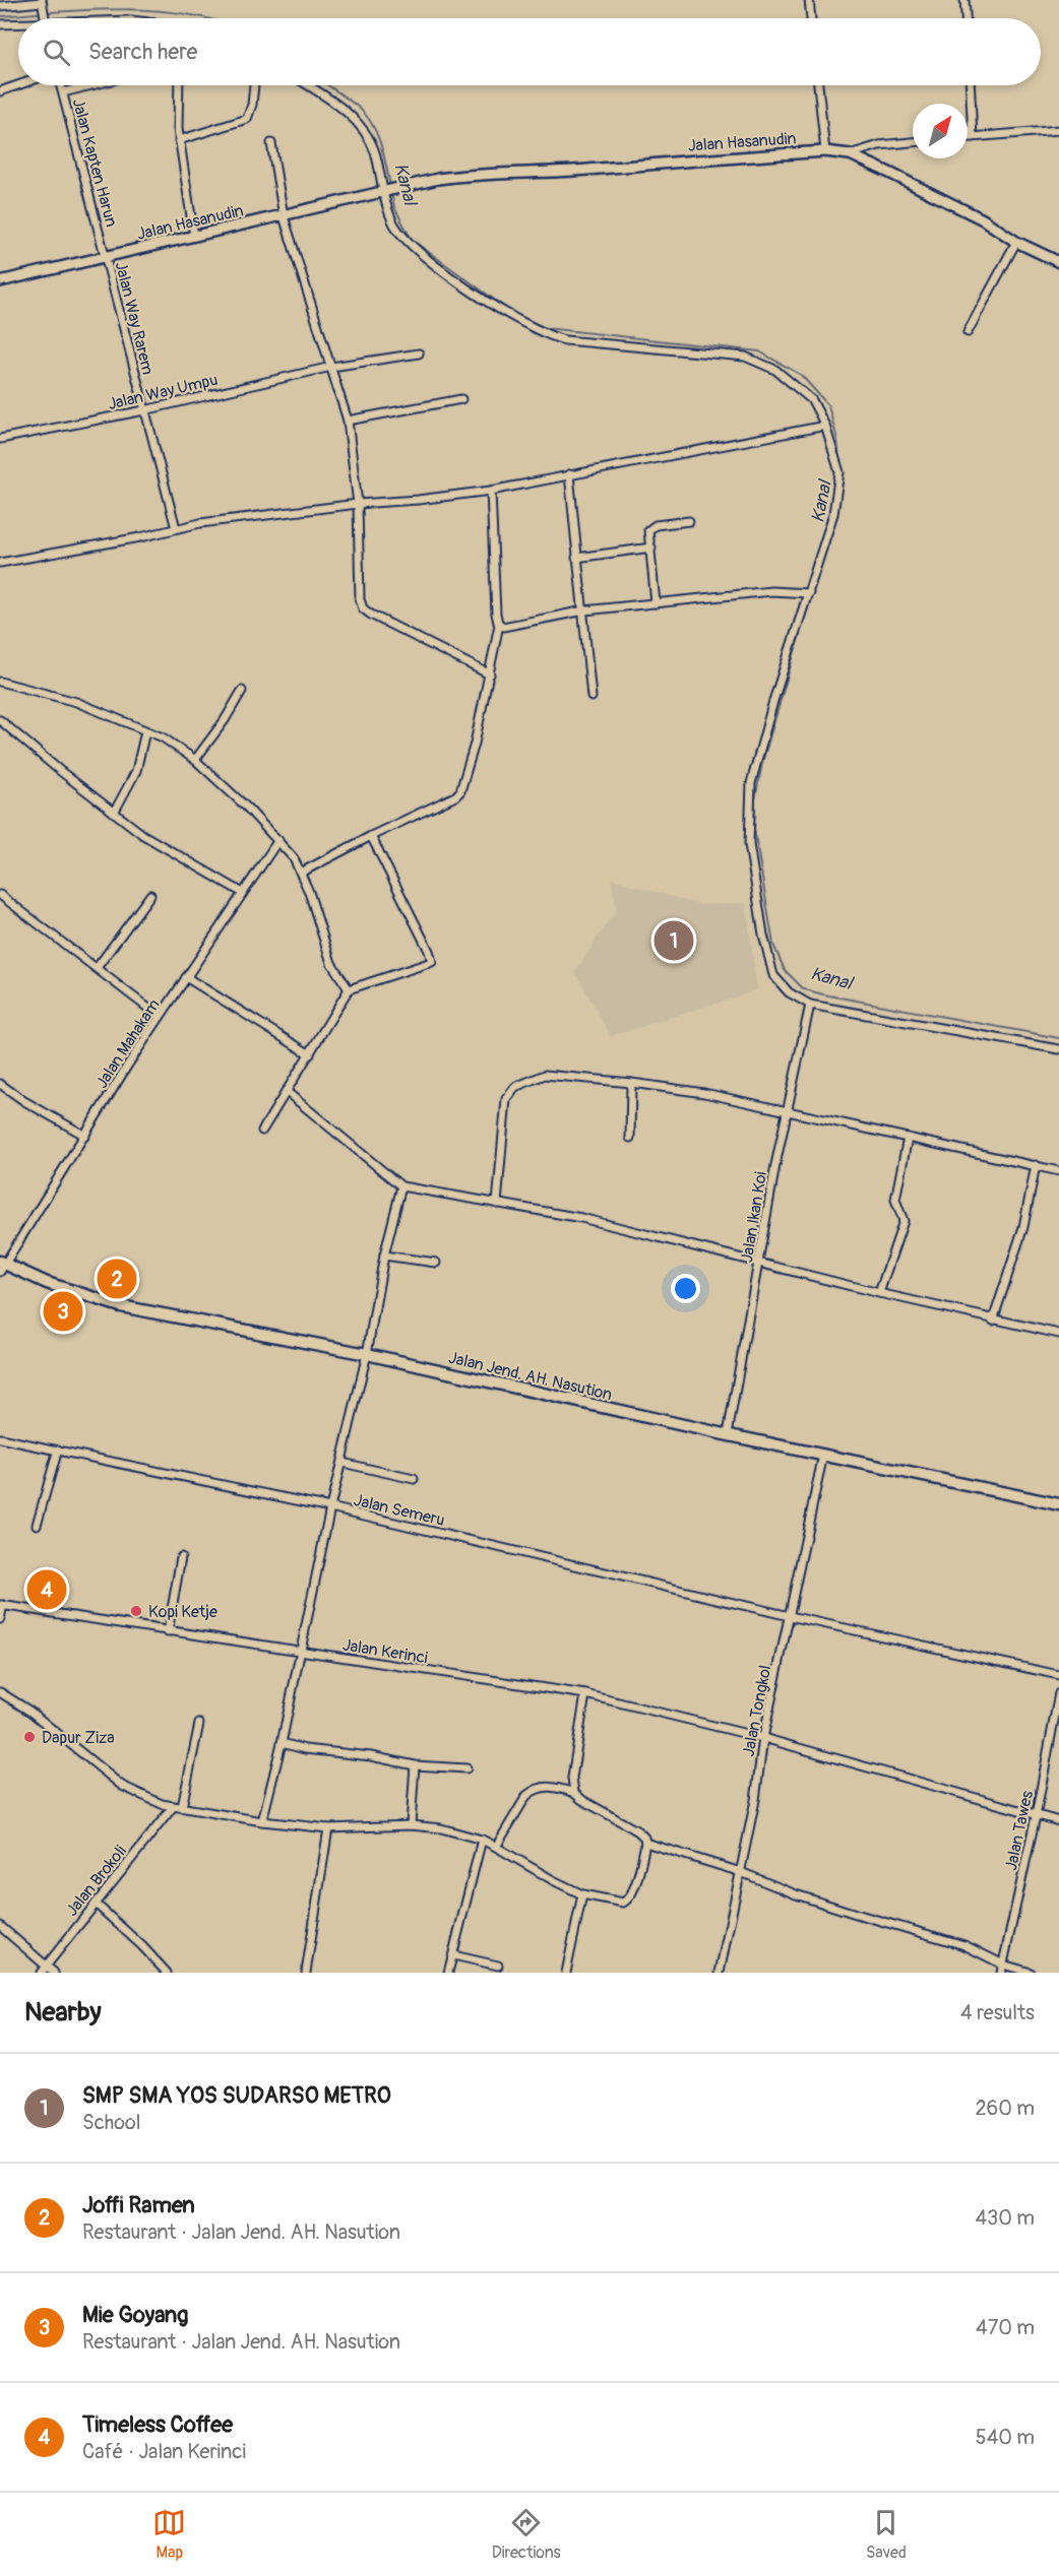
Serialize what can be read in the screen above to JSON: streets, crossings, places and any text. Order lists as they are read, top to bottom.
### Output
{
  "streets": {
    "highway": ["Jalan Jend. AH. Nasution"],
    "main road": ["Jalan Hasanudin"],
    "street": [
      "Jalan Kapten Harun",
      "Jalan Way Rarem",
      "Jalan Way Umpu",
      "Jalan Mahakam",
      "Jalan Ikan Koi",
      "Jalan Semeru",
      "Jalan Kerinci",
      "Jalan Tongkol",
      "Jalan Tawes",
      "Jalan Brokoli"
    ]
  },
  "crossings": [
    ["Jalan Hasanudin", "Jalan Kapten Harun"],
    ["Jalan Hasanudin", "Jalan Way Rarem"],
    ["Jalan Kapten Harun", "Jalan Way Rarem"],
    ["Jalan Way Rarem", "Jalan Way Umpu"],
    ["Jalan Mahakam", "Jalan Jend. AH. Nasution"],
    ["Jalan Ikan Koi", "Jalan Jend. AH. Nasution"],
    ["Jalan Jend. AH. Nasution", "Jalan Tongkol"],
    ["Jalan Semeru", "Jalan Tongkol"],
    ["Jalan Kerinci", "Jalan Tongkol"],
    ["Jalan Kerinci", "Jalan Tawes"]
  ],
  "water": ["Kanal"],
  "places": ["Kopi Ketje", "Dapur Ziza"],
  "north": "top right",
  "page": {
    "search": "Search here",
    "pins": [
      "1",
      "2",
      "3",
      "4"
    ],
    "heading": ["Nearby", "4 results"],
    "list": [
      {
        "mark": "1",
        "name": "SMP SMA YOS SUDARSO METRO",
        "note": "School",
        "value": "260 m"
      },
      {
        "mark": "2",
        "name": "Joffi Ramen",
        "note": "Restaurant · Jalan Jend. AH. Nasution",
        "value": "430 m"
      },
      {
        "mark": "3",
        "name": "Mie Goyang",
        "note": "Restaurant · Jalan Jend. AH. Nasution",
        "value": "470 m"
      },
      {
        "mark": "4",
        "name": "Timeless Coffee",
        "note": "Café · Jalan Kerinci",
        "value": "540 m"
      }
    ],
    "nav": ["Map", "Directions", "Saved"]
  }
}
